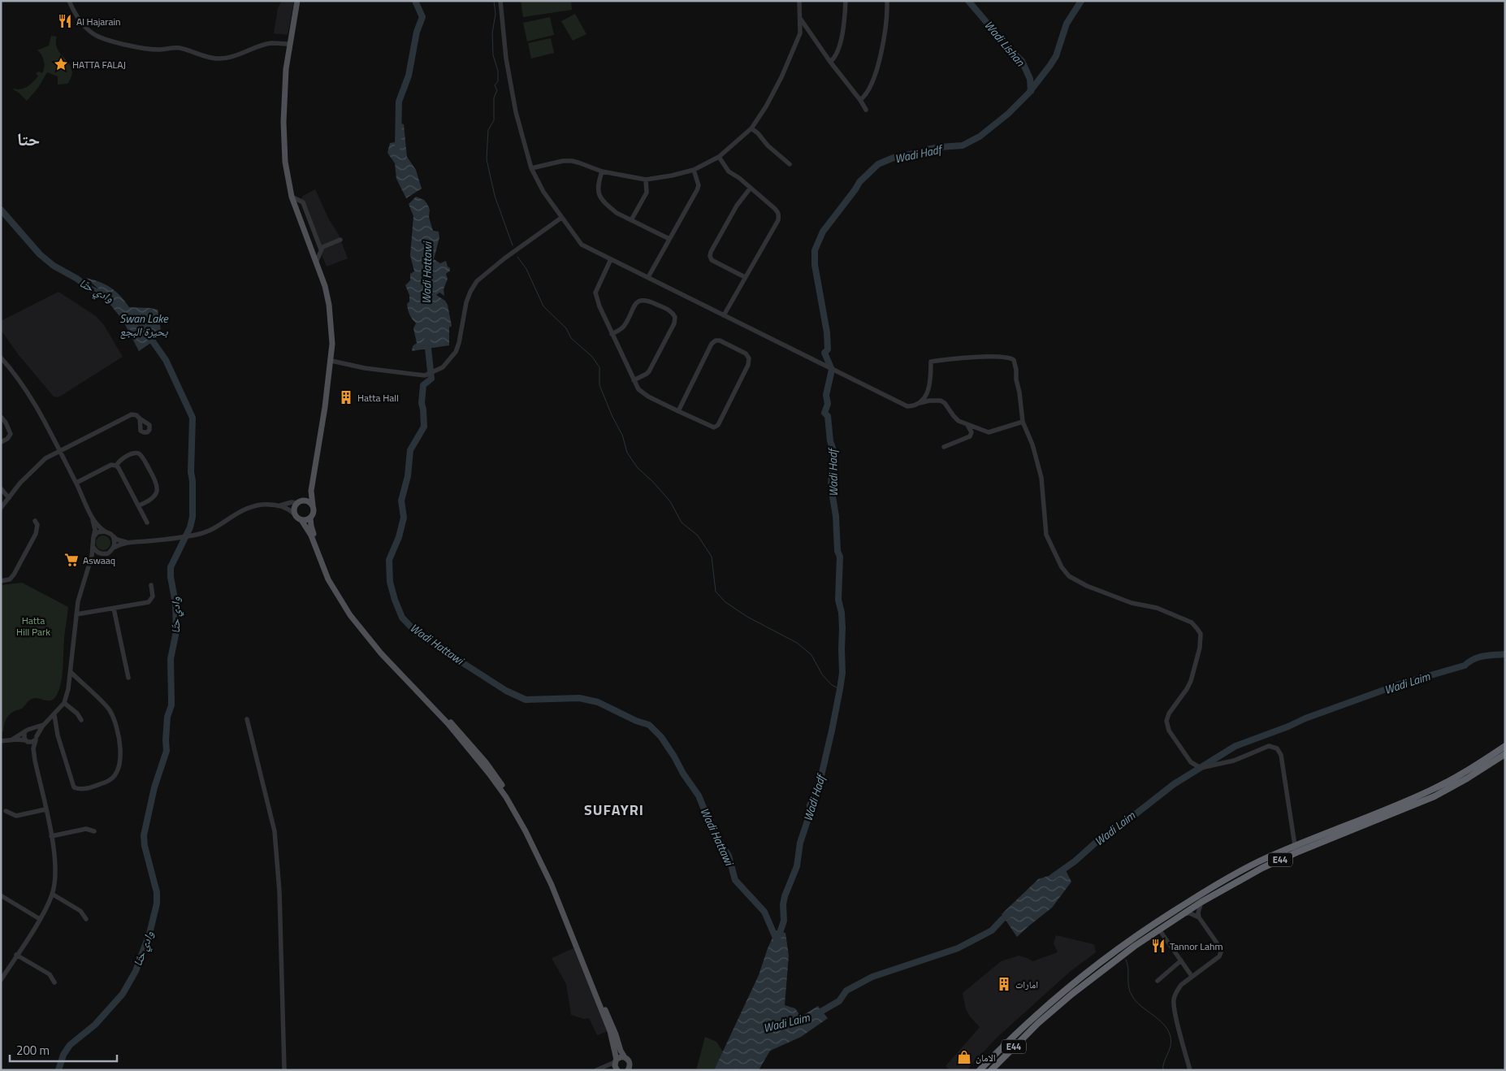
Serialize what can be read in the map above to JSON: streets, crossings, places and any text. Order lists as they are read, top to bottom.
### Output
{
  "streets": {
    "highway": ["E44"]
  },
  "districts": ["حتا", "SUFAYRI"],
  "water": [
    "Wadi Lishan",
    "Wadi Hadf",
    "Wadi Hattawi",
    "وادي حتّا",
    "Swan Lake بحيرة البجع",
    "Wadi Laim"
  ],
  "parks": ["Hatta Hill Park"],
  "places": {
    "restaurant": ["Al Hajarain", "Tannor Lahm"],
    "place": ["HATTA FALAJ"],
    "building": ["Hatta Hall", "امارات"],
    "supermarket": ["Aswaaq"],
    "shop": ["الامان"]
  },
  "scale_bar": "200 m"
}
